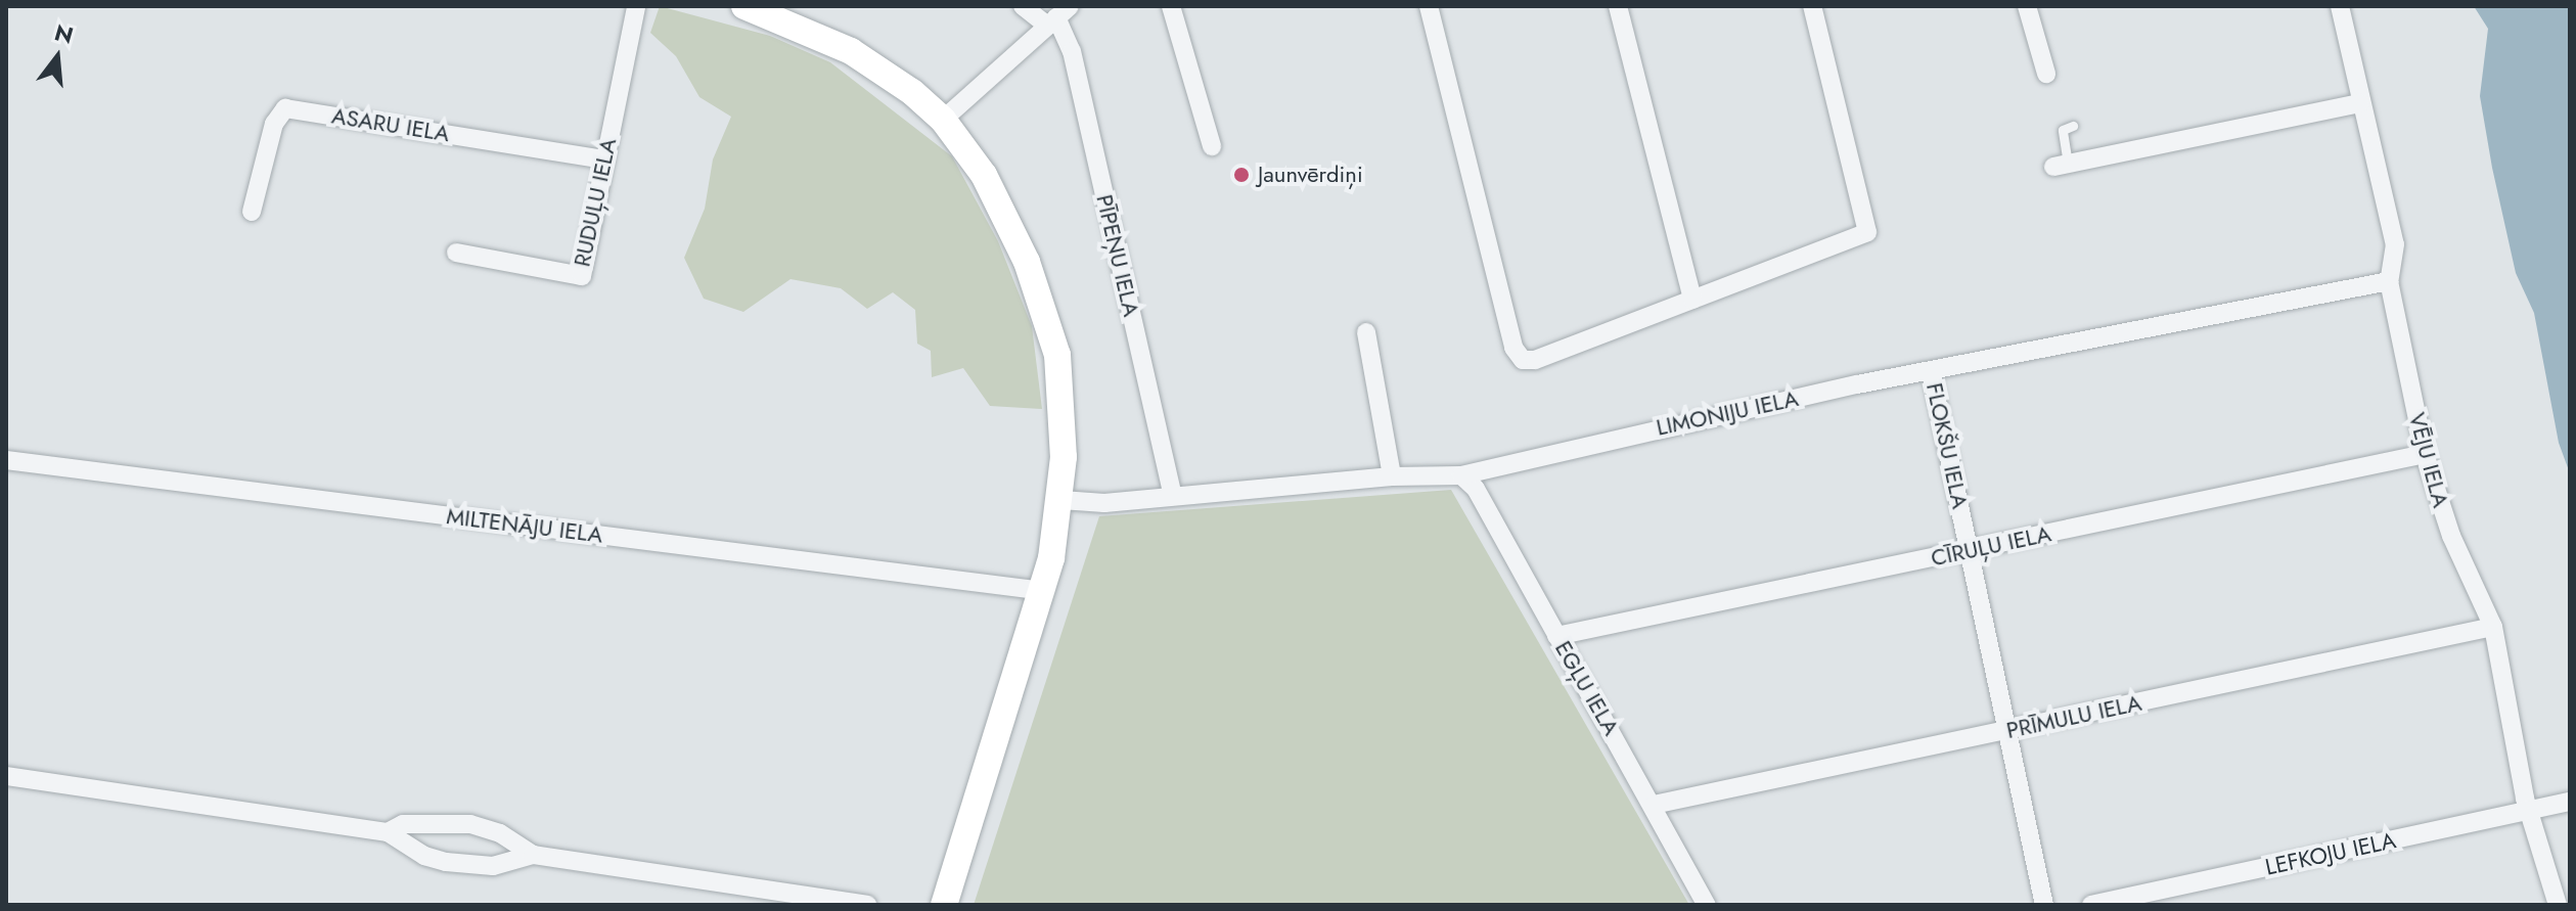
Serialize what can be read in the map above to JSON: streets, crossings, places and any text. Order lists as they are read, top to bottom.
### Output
{
  "streets": {
    "street": [
      "ASARU IELA",
      "RUDUĻU IELA",
      "PĪPEŅU IELA",
      "LIMONIJU IELA",
      "FLOKŠU IELA",
      "VĒJU IELA",
      "MILTENĀJU IELA",
      "CĪRUĻU IELA",
      "EGĻU IELA",
      "PRĪMULU IELA",
      "LEFKOJU IELA"
    ]
  },
  "crossings": [
    ["ASARU IELA", "RUDUĻU IELA"],
    ["PĪPEŅU IELA", "LIMONIJU IELA"],
    ["LIMONIJU IELA", "FLOKŠU IELA"],
    ["LIMONIJU IELA", "VĒJU IELA"],
    ["LIMONIJU IELA", "EGĻU IELA"],
    ["FLOKŠU IELA", "CĪRUĻU IELA"],
    ["FLOKŠU IELA", "PRĪMULU IELA"],
    ["VĒJU IELA", "CĪRUĻU IELA"],
    ["VĒJU IELA", "PRĪMULU IELA"],
    ["VĒJU IELA", "LEFKOJU IELA"],
    ["CĪRUĻU IELA", "EGĻU IELA"],
    ["EGĻU IELA", "PRĪMULU IELA"]
  ],
  "places": ["Jaunvērdiņi"],
  "north": "top"
}
